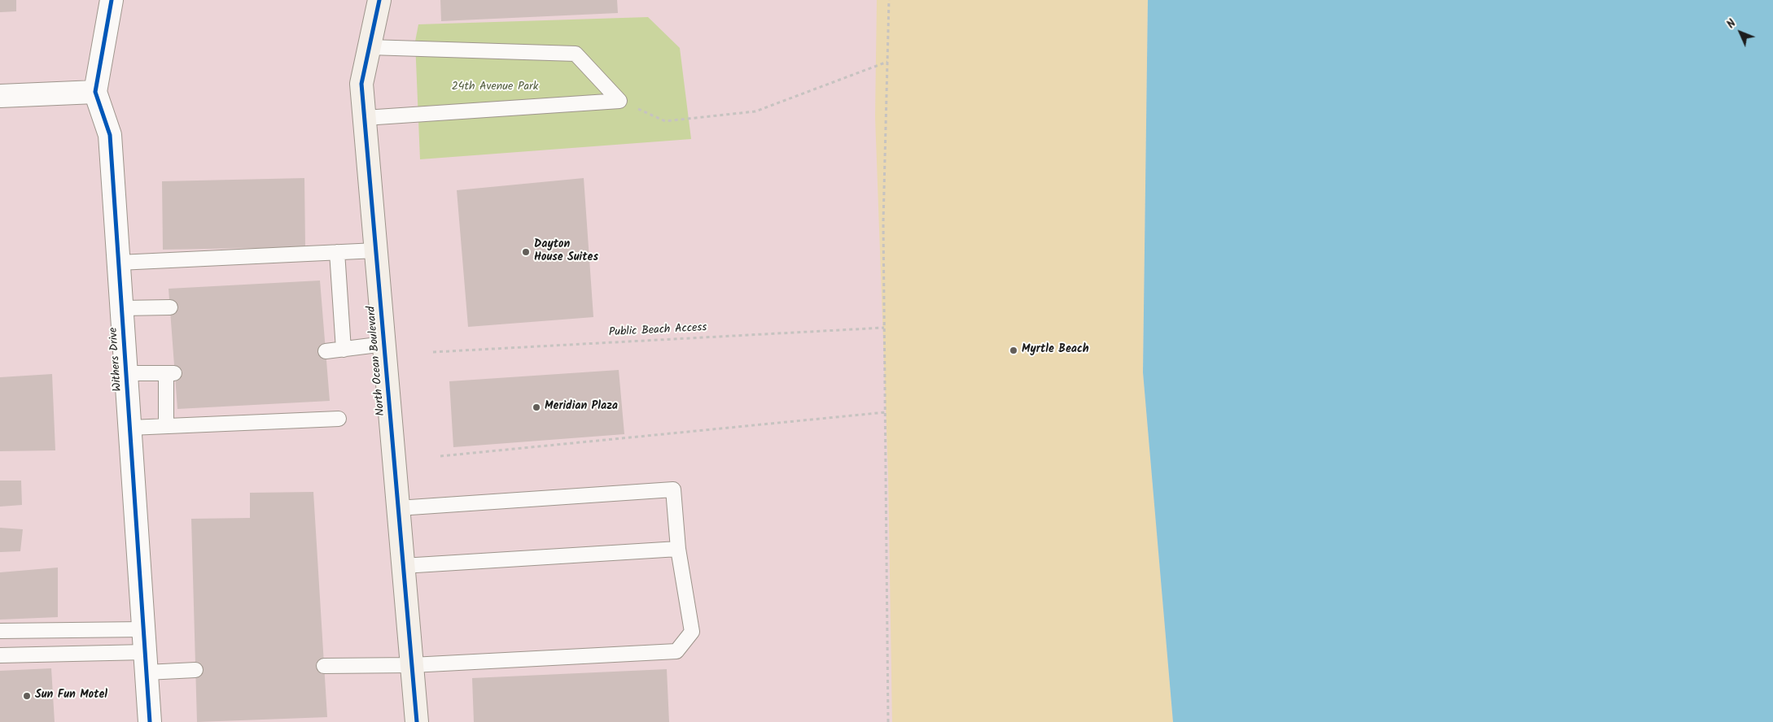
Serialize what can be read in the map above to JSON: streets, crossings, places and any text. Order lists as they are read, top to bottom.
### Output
{
  "streets": {
    "main road": ["North Ocean Boulevard"],
    "street": ["Withers Drive"],
    "path": ["Public Beach Access"]
  },
  "parks": ["24th Avenue Park"],
  "places": [
    "Dayton House Suites",
    "Myrtle Beach",
    "Meridian Plaza",
    "Sun Fun Motel"
  ],
  "north": "top left"
}
